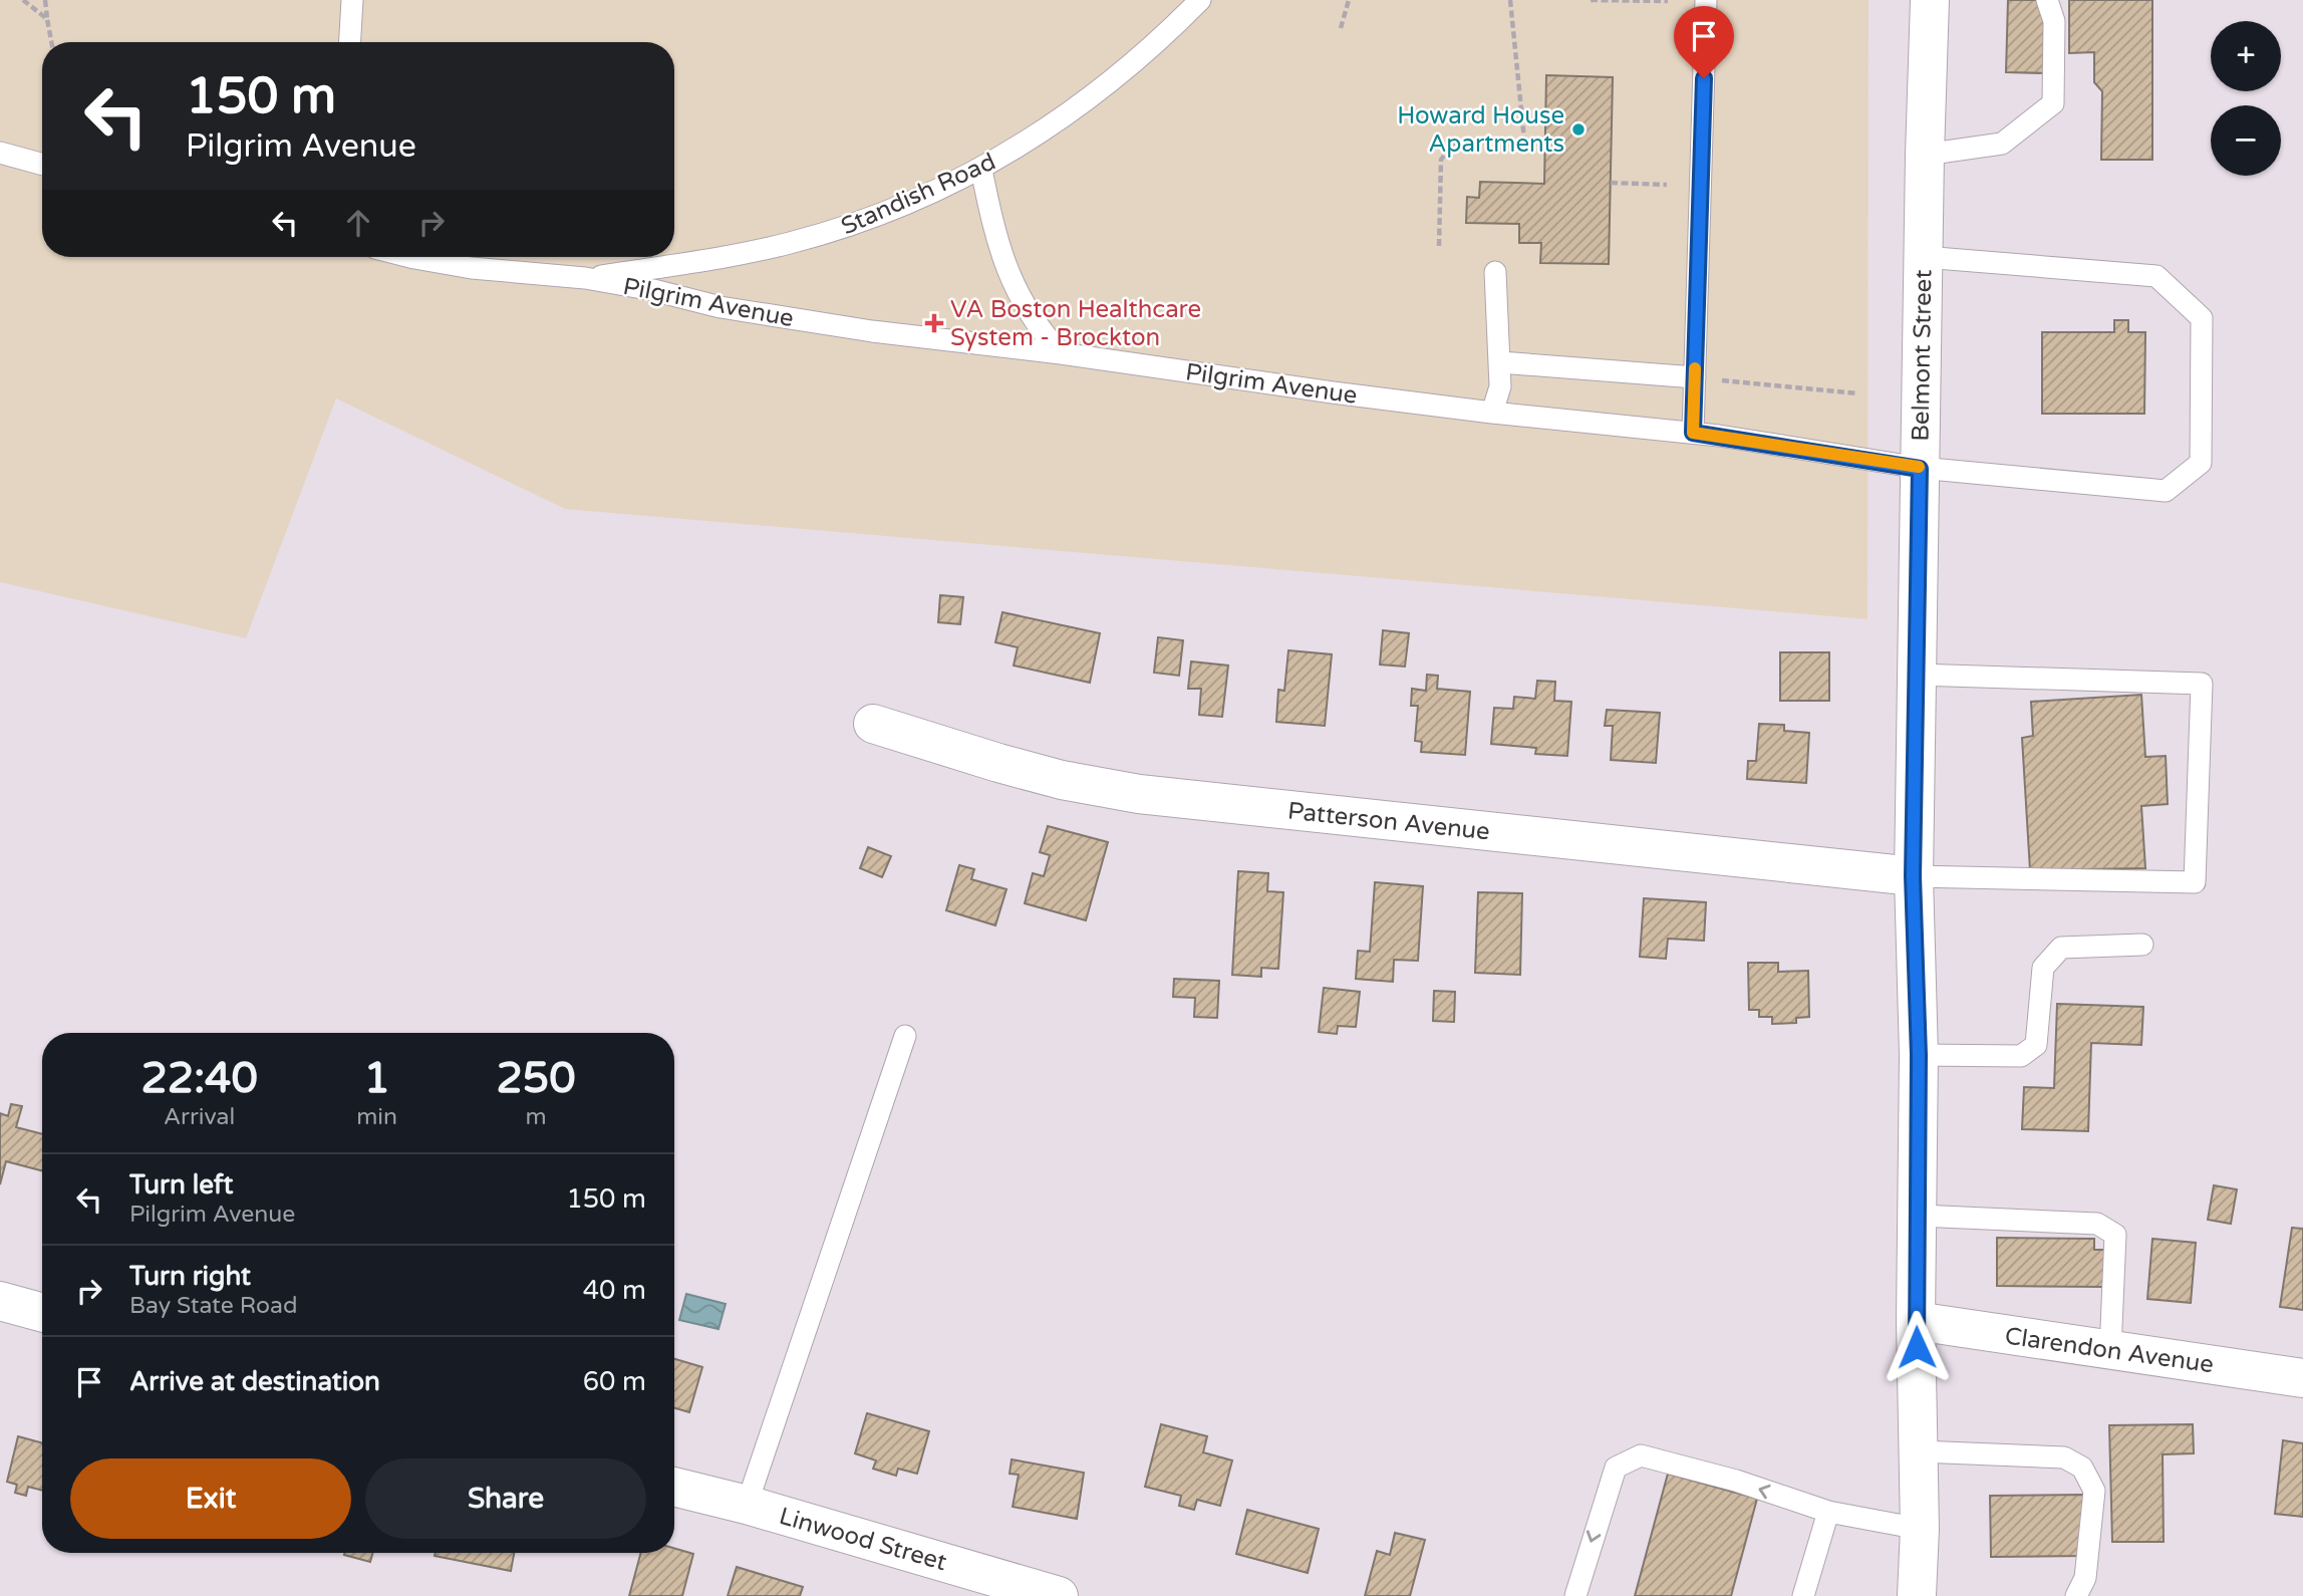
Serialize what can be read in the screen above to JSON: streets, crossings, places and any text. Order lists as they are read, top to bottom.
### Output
{
  "streets": {
    "street": [
      "Belmont Street",
      "Patterson Avenue",
      "Clarendon Avenue",
      "Linwood Street"
    ],
    "lane": ["Standish Road", "Pilgrim Avenue"]
  },
  "crossings": [
    ["Standish Road", "Pilgrim Avenue"],
    ["Pilgrim Avenue", "Belmont Street"],
    ["Belmont Street", "Patterson Avenue"],
    ["Belmont Street", "Clarendon Avenue"]
  ],
  "places": {
    "other": ["Howard House Apartments"],
    "health": ["VA Boston Healthcare System - Brockton"]
  },
  "page": {
    "map_buttons": ["+", "−"],
    "turn": ["150 m", "Pilgrim Avenue"],
    "eta": [
      "22:40",
      "Arrival",
      "1",
      "min",
      "250",
      "m"
    ],
    "list": [
      {
        "name": "Turn left",
        "note": "Pilgrim Avenue",
        "value": "150 m"
      },
      {
        "name": "Turn right",
        "note": "Bay State Road",
        "value": "40 m"
      },
      {
        "name": "Arrive at destination",
        "value": "60 m"
      }
    ],
    "buttons": ["Exit", "Share"]
  }
}
